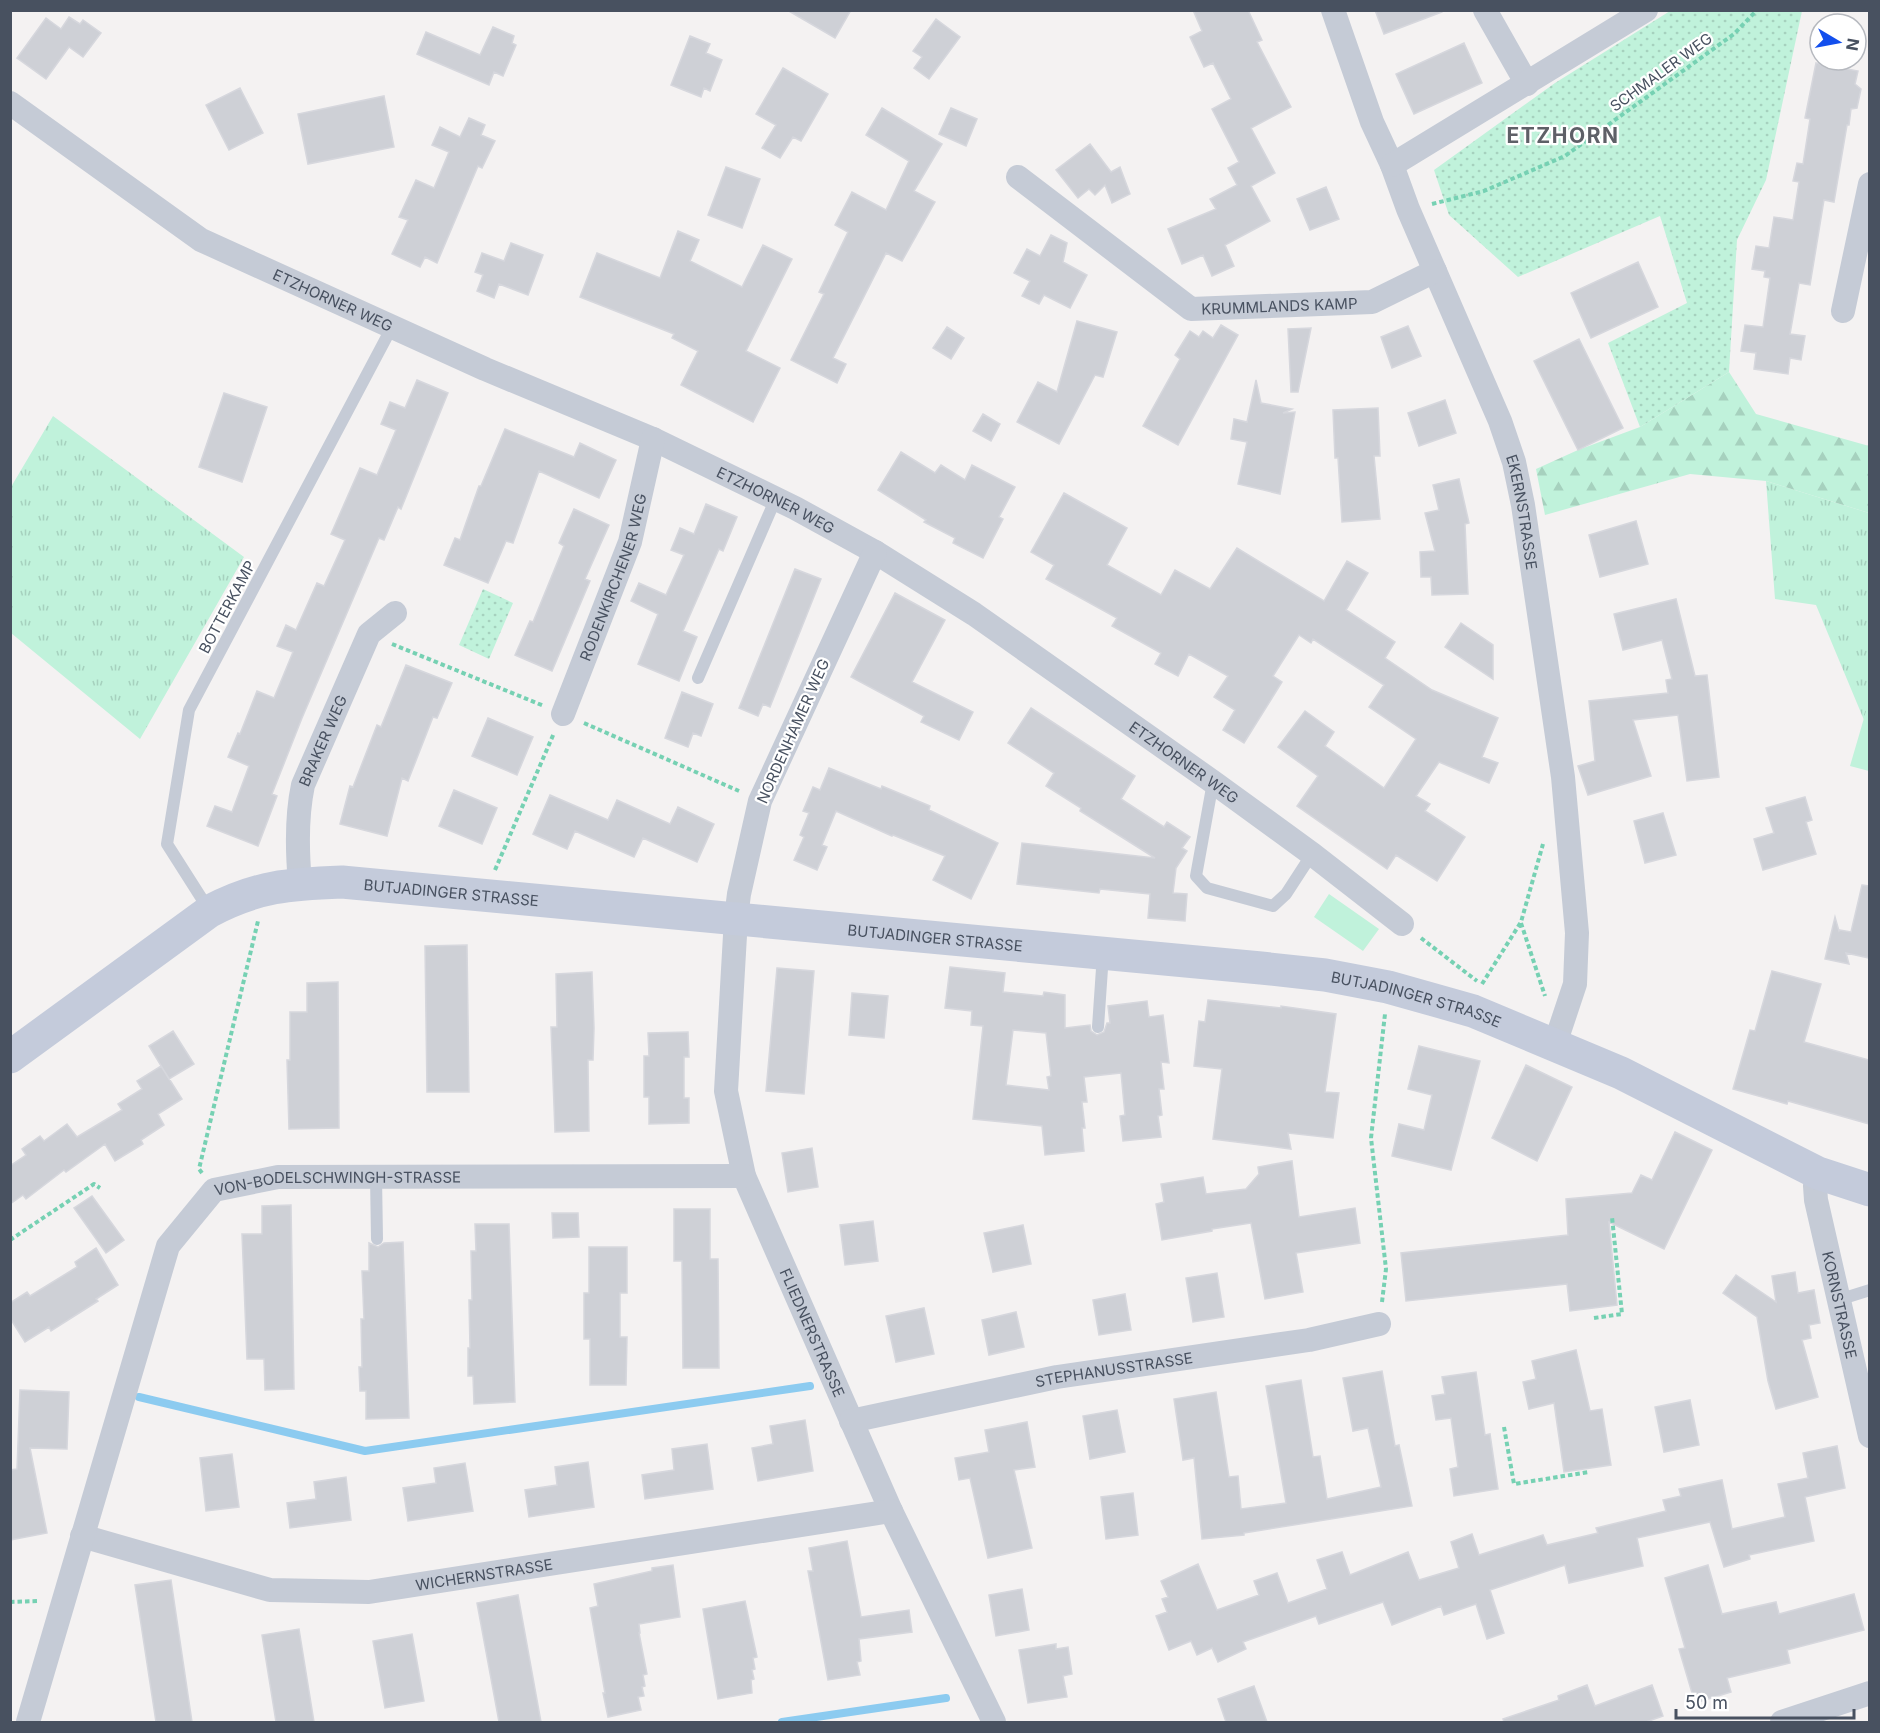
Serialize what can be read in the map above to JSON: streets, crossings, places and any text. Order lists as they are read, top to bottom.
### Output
{
  "streets": {
    "street": [
      "ETZHORNER WEG",
      "KRUMMLANDS KAMP",
      "EKERNSTRASSE",
      "RODENKIRCHENER WEG",
      "NORDENHAMER WEG",
      "BRAKER WEG",
      "BUTJADINGER STRASSE",
      "VON-BODELSCHWINGH-STRASSE",
      "KORNSTRASSE",
      "FLIEDNERSTRASSE",
      "STEPHANUSSTRASSE",
      "WICHERNSTRASSE"
    ],
    "lane": ["BOTTERKAMP"],
    "path": ["SCHMALER WEG"]
  },
  "crossings": [
    ["SCHMALER WEG", "EKERNSTRASSE"],
    ["ETZHORNER WEG", "RODENKIRCHENER WEG"],
    ["ETZHORNER WEG", "BOTTERKAMP"],
    ["ETZHORNER WEG", "NORDENHAMER WEG"],
    ["KRUMMLANDS KAMP", "EKERNSTRASSE"],
    ["EKERNSTRASSE", "BUTJADINGER STRASSE"],
    ["BOTTERKAMP", "BUTJADINGER STRASSE"],
    ["NORDENHAMER WEG", "BUTJADINGER STRASSE"],
    ["NORDENHAMER WEG", "FLIEDNERSTRASSE"],
    ["BRAKER WEG", "BUTJADINGER STRASSE"],
    ["BUTJADINGER STRASSE", "KORNSTRASSE"],
    ["BUTJADINGER STRASSE", "FLIEDNERSTRASSE"],
    ["VON-BODELSCHWINGH-STRASSE", "FLIEDNERSTRASSE"],
    ["VON-BODELSCHWINGH-STRASSE", "WICHERNSTRASSE"],
    ["FLIEDNERSTRASSE", "STEPHANUSSTRASSE"],
    ["FLIEDNERSTRASSE", "WICHERNSTRASSE"]
  ],
  "districts": ["ETZHORN"],
  "scale_bar": "50 m",
  "north": "right"
}
